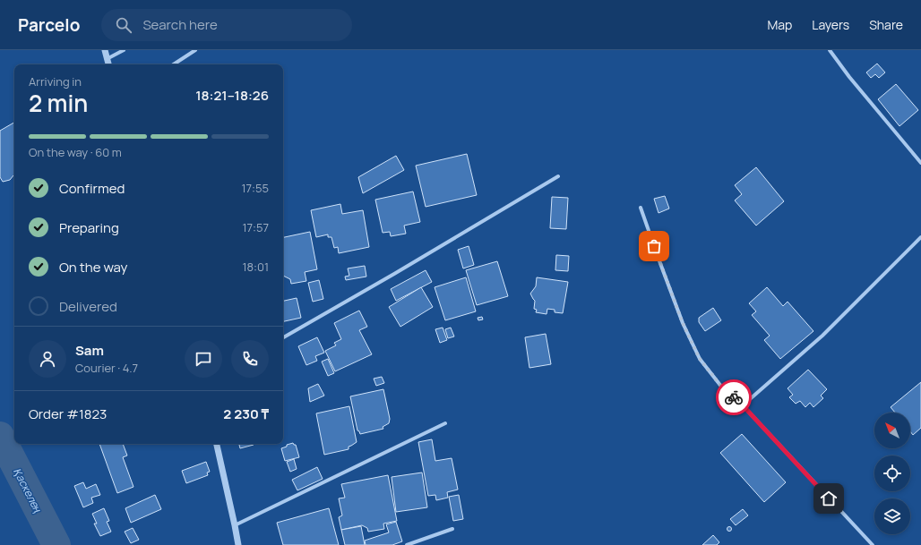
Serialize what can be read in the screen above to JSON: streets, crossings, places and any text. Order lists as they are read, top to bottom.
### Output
{
  "water": ["Қаскелең"],
  "north": "top left",
  "page": {
    "header": "Parcelo",
    "search": "Search here",
    "nav": ["Map", "Layers", "Share"],
    "heading": ["2 min", "Arriving in", "18:21–18:26"],
    "panel": [
      "Sam",
      "Courier · 4.7",
      "Order #1823",
      "2 230 ₸"
    ],
    "bar": "On the way · 60 m",
    "list": [
      ["Confirmed", "17:55"],
      ["Preparing", "17:57"],
      ["On the way", "18:01"],
      "Delivered"
    ]
  }
}
